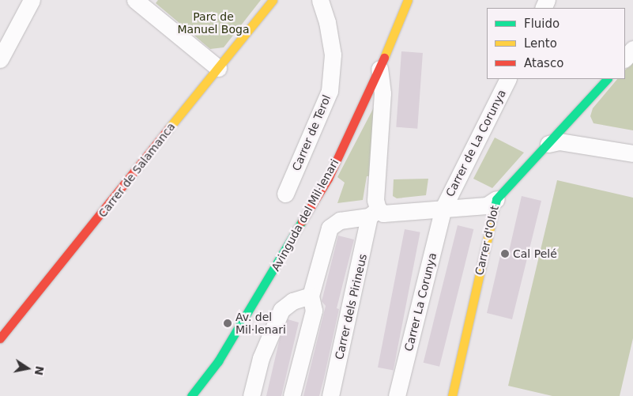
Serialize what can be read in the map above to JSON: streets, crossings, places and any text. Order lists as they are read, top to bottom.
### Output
{
  "streets": {
    "street": [
      "Carrer de Terol",
      "Carrer de La Corunya",
      "Carrer de Salamanca",
      "Avinguda del Mil·lenari",
      "Carrer d'Olot",
      "Carrer La Corunya",
      "Carrer dels Pirineus"
    ]
  },
  "crossings": [
    ["Carrer de La Corunya", "Carrer La Corunya"],
    ["Avinguda del Mil·lenari", "Carrer dels Pirineus"]
  ],
  "parks": ["Parc de Manuel Boga"],
  "places": ["Cal Pelé", "Av. del Mil·lenari"],
  "legend": ["Fluido", "Lento", "Atasco"],
  "north": "right"
}
